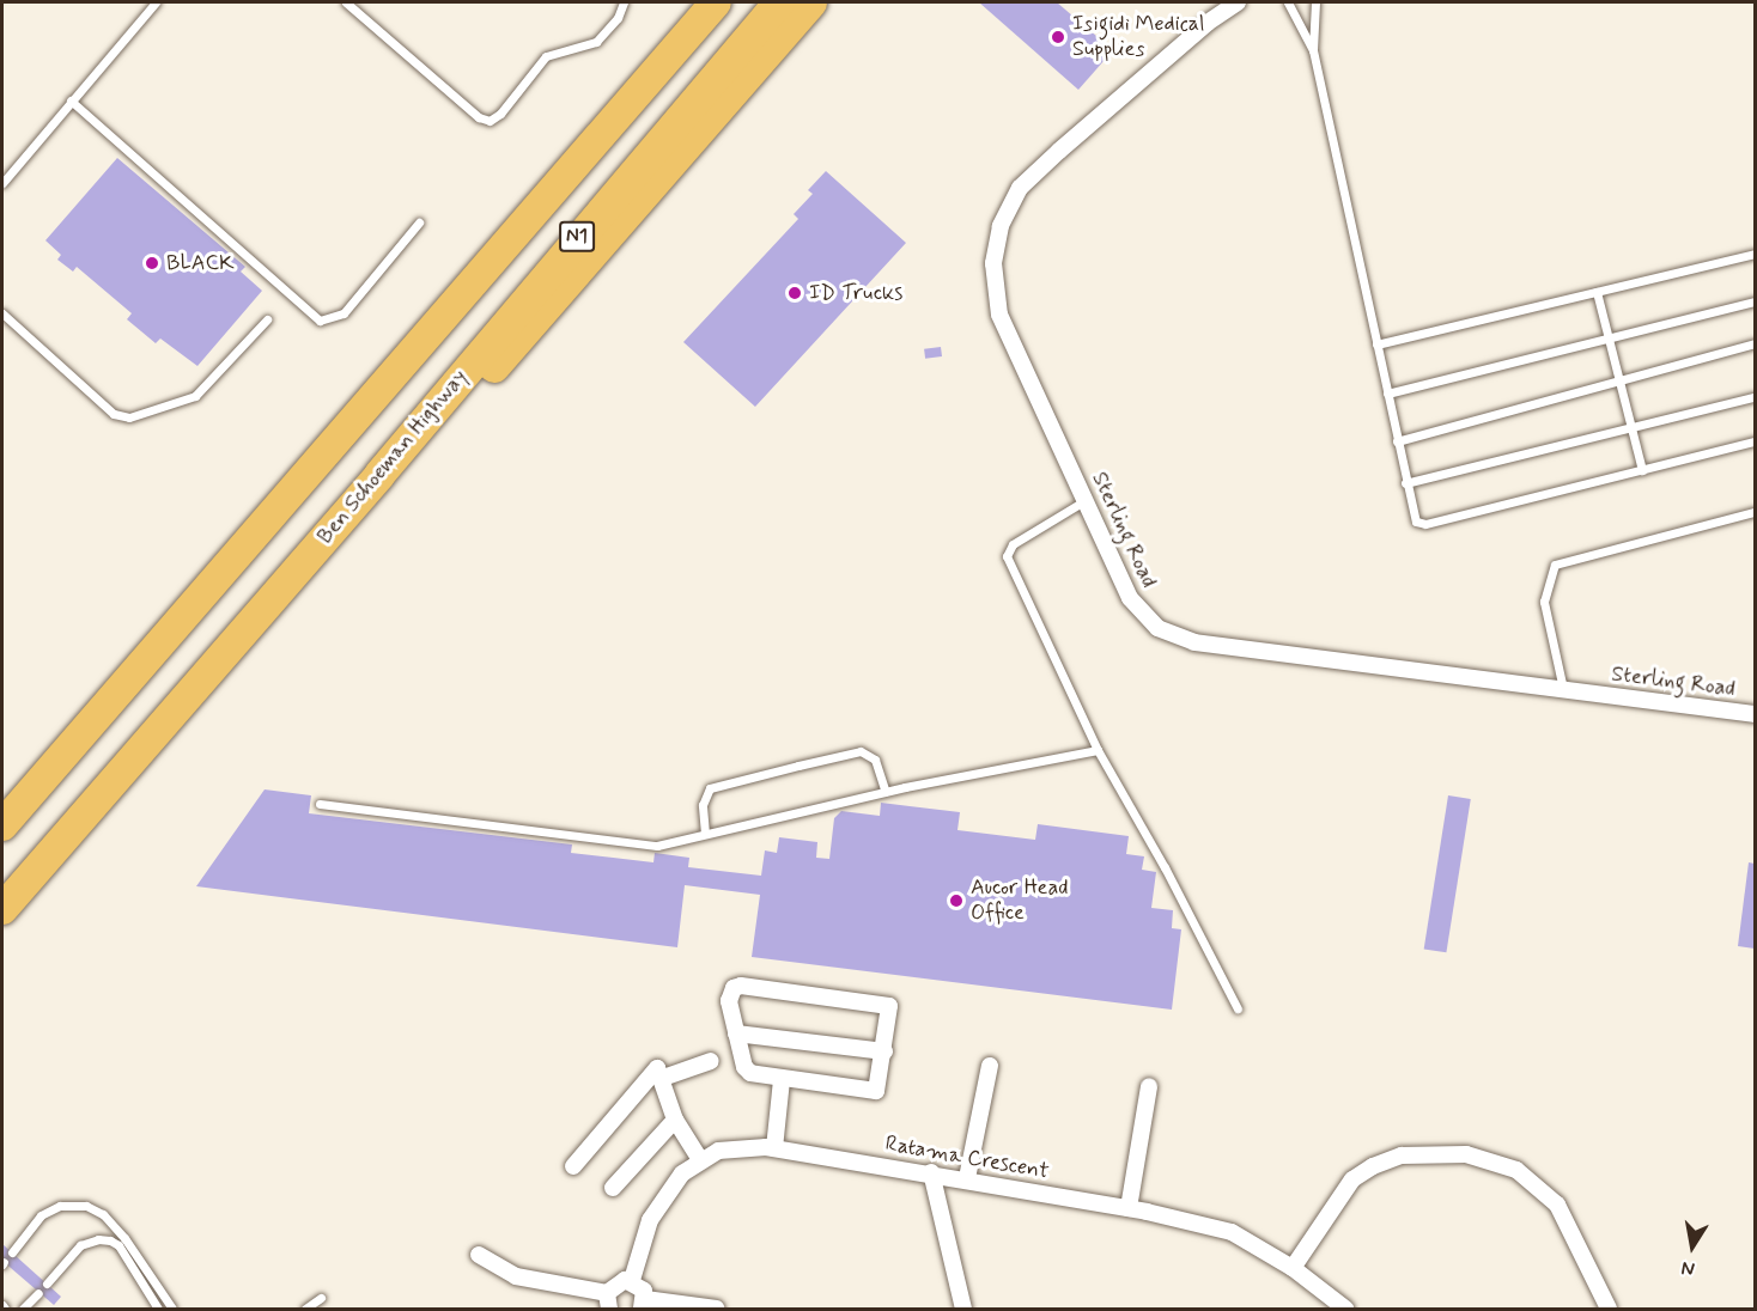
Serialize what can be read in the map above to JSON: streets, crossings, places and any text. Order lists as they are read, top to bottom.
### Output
{
  "streets": {
    "highway": ["N1", "Ben Schoeman Highway"],
    "street": ["Sterling Road", "Ratama Crescent"]
  },
  "places": [
    "Isigidi Medical Supplies",
    "BLACK",
    "ID Trucks",
    "Aucor Head Office"
  ],
  "north": "bottom"
}
